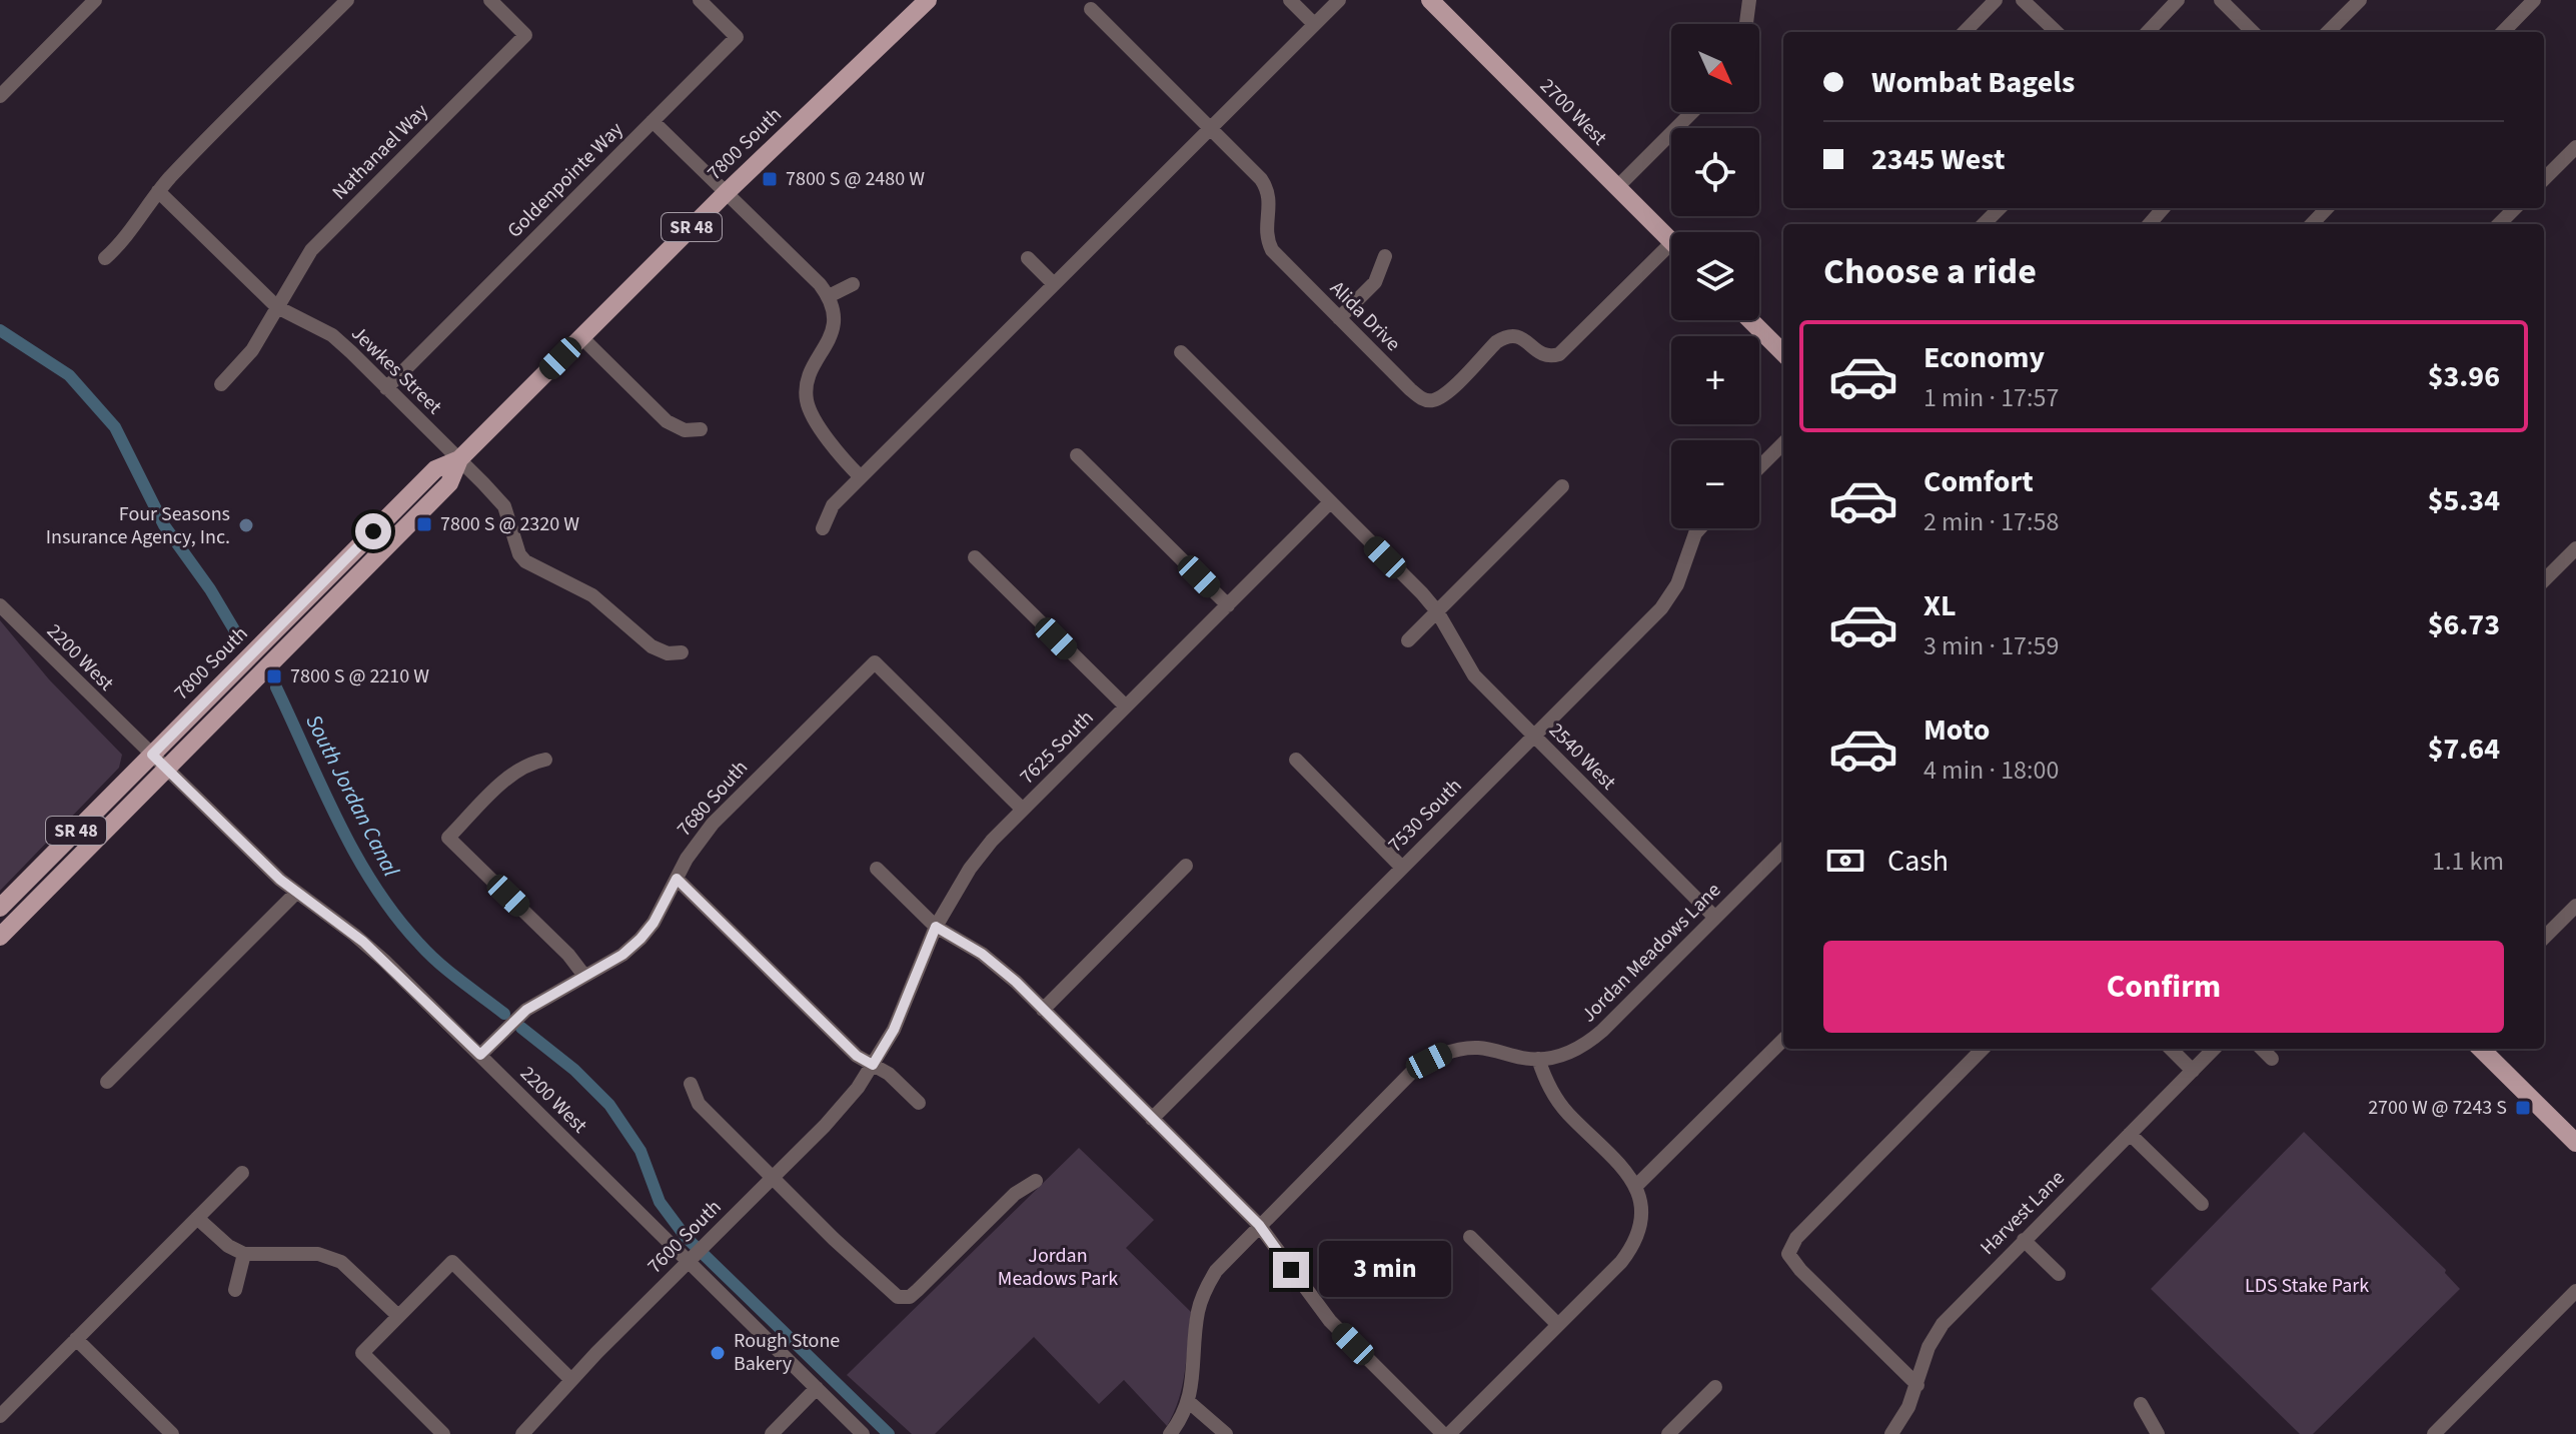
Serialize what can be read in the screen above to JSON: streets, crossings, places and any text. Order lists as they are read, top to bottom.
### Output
{
  "streets": {
    "main road": ["2700 West", "7800 South", "SR 48"],
    "street": [
      "Nathanael Way",
      "Goldenpointe Way",
      "Alida Drive",
      "Jewkes Street",
      "2200 West",
      "7625 South",
      "2540 West",
      "7680 South",
      "7530 South",
      "Jordan Meadows Lane",
      "Harvest Lane",
      "7600 South"
    ]
  },
  "crossings": [
    ["7800 South", "Jewkes Street"],
    ["7800 South", "2200 West"],
    ["Nathanael Way", "Jewkes Street"],
    ["Goldenpointe Way", "Jewkes Street"],
    ["2200 West", "7680 South"],
    ["2200 West", "7600 South"],
    ["7625 South", "2540 West"],
    ["7625 South", "7680 South"],
    ["7625 South", "7600 South"],
    ["2540 West", "7530 South"],
    ["2540 West", "Jordan Meadows Lane"]
  ],
  "water": ["South Jordan Canal"],
  "parks": ["Jordan Meadows Park", "LDS Stake Park"],
  "places": {
    "transit": [
      "7800 S @ 2480 W",
      "7800 S @ 2320 W",
      "7800 S @ 2210 W",
      "2700 W @ 7243 S"
    ],
    "other": ["Four Seasons Insurance Agency, Inc.", "Rough Stone Bakery"]
  },
  "north": "bottom right",
  "page": {
    "map_buttons": ["+", "−"],
    "banner": ["Wombat Bagels", "2345 West"],
    "heading": "Choose a ride",
    "list": [
      {
        "name": "Economy",
        "note": "1 min · 17:57",
        "value": "$3.96"
      },
      {
        "name": "Comfort",
        "note": "2 min · 17:58",
        "value": "$5.34"
      },
      {
        "name": "XL",
        "note": "3 min · 17:59",
        "value": "$6.73"
      },
      {
        "name": "Moto",
        "note": "4 min · 18:00",
        "value": "$7.64"
      }
    ],
    "pay": ["Cash", "1.1 km"],
    "buttons": "Confirm",
    "bubble": "3 min"
  }
}
